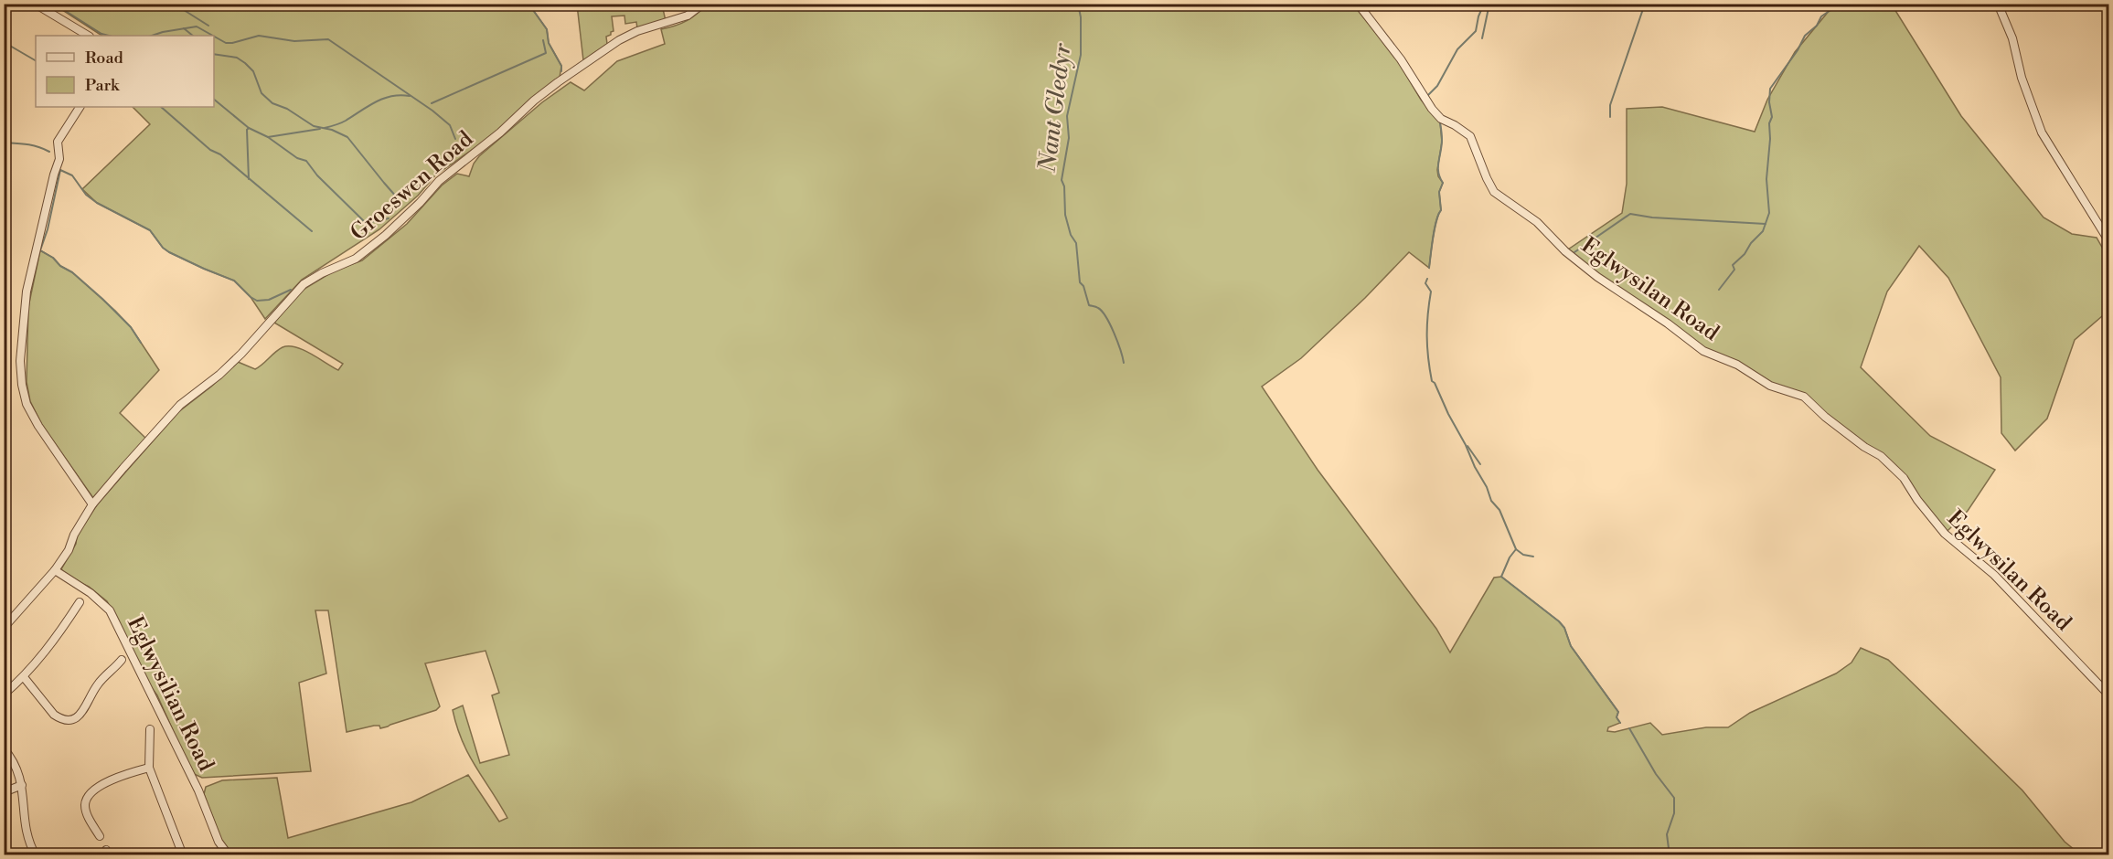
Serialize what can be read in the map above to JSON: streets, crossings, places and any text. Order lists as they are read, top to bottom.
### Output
{
  "streets": {
    "street": ["Groeswen Road", "Eglwysilan Road", "Eglwysilian Road"]
  },
  "crossings": [
    ["Groeswen Road", "Eglwysilian Road"]
  ],
  "water": ["Nant Gledyr"],
  "legend": ["Road", "Park"]
}
